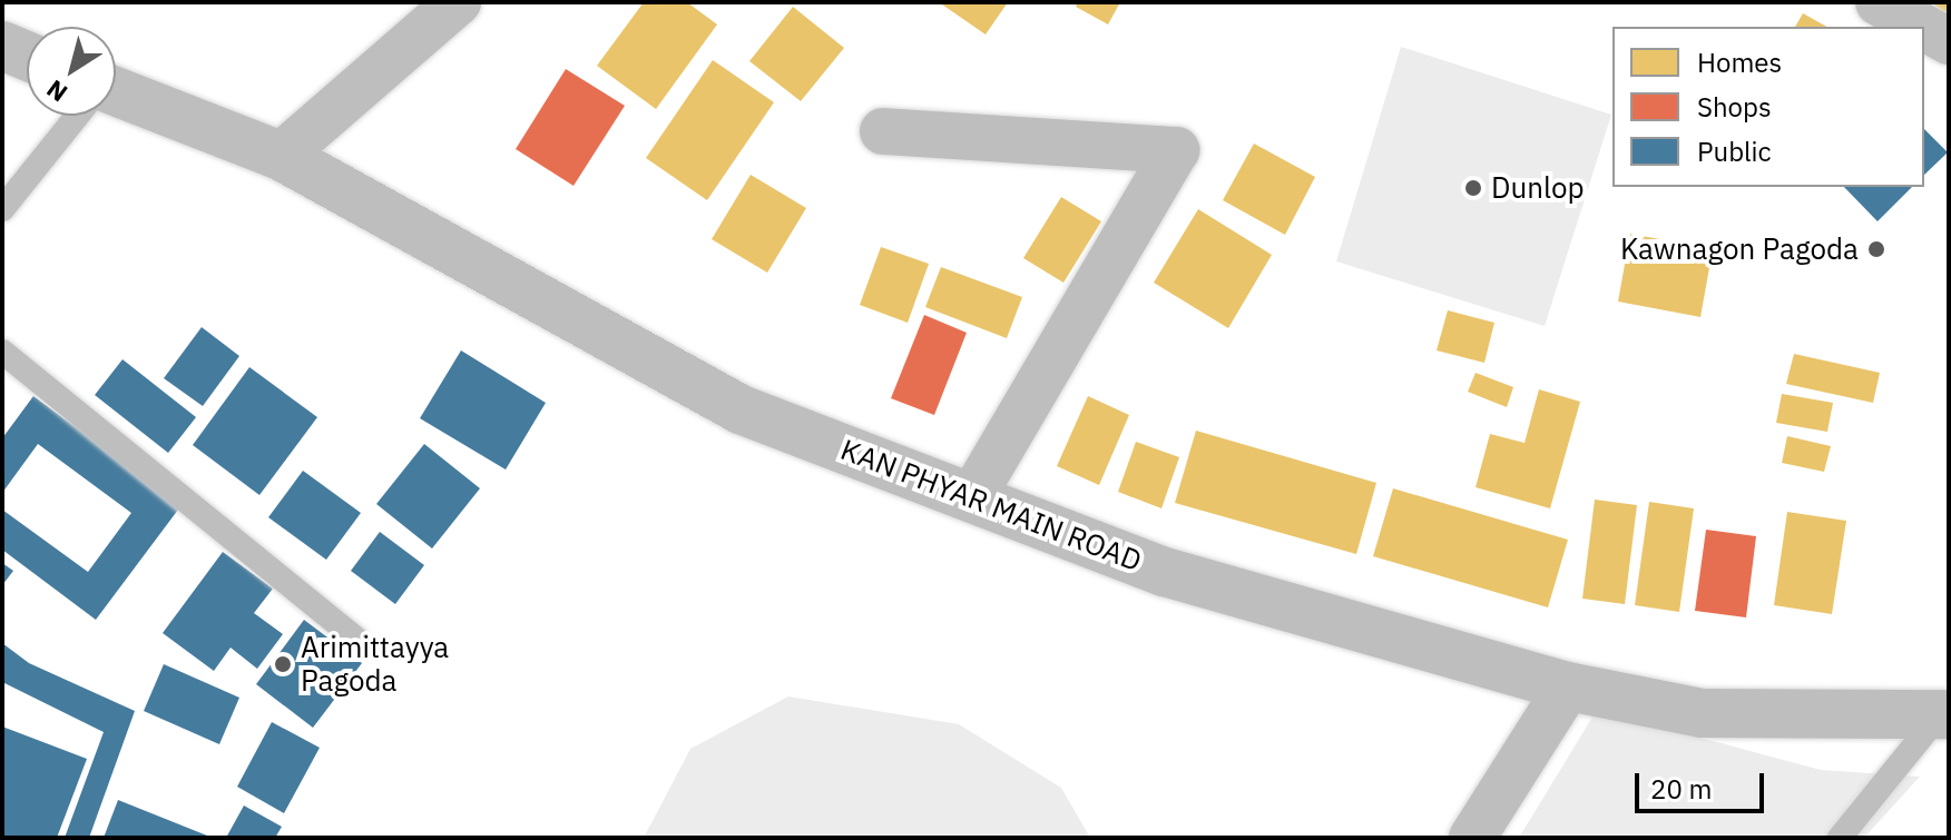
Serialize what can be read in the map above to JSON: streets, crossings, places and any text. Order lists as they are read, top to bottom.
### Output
{
  "streets": {
    "main road": ["KAN PHYAR MAIN ROAD"]
  },
  "places": ["Dunlop", "Kawnagon Pagoda", "Arimittayya Pagoda"],
  "legend": ["Homes", "Shops", "Public"],
  "scale_bar": "20 m",
  "north": "bottom left"
}
